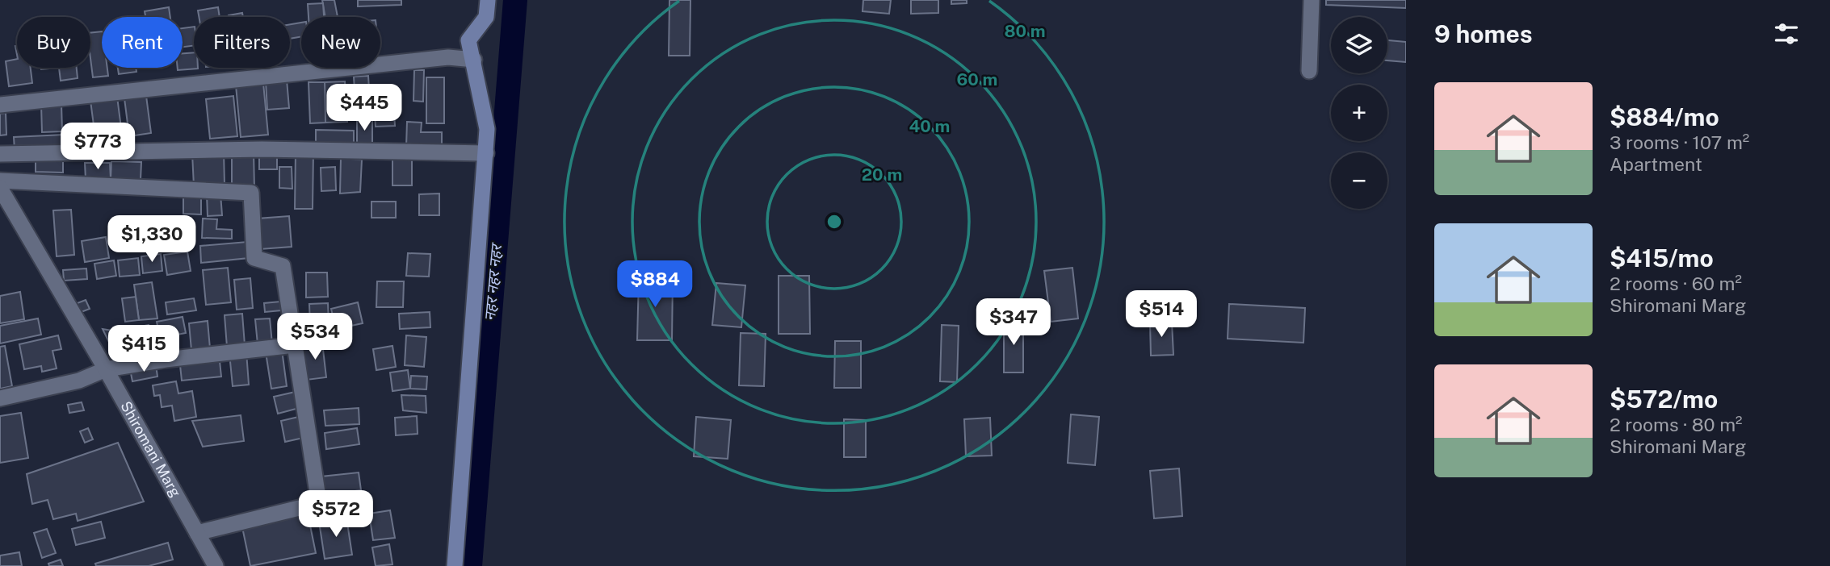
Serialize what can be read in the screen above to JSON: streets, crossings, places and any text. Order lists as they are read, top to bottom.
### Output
{
  "streets": {
    "street": ["Shiromani Marg"]
  },
  "water": ["नहर नहर नहर"],
  "page": {
    "heading": "9 homes",
    "map_buttons": ["+", "−"],
    "chip": [
      "Buy",
      "Rent",
      "Filters",
      "New"
    ],
    "list": [
      {
        "name": "$884/mo",
        "note": "3 rooms · 107 m² · Apartment"
      },
      {
        "name": "$415/mo",
        "note": "2 rooms · 60 m² · Shiromani Marg"
      },
      {
        "name": "$572/mo",
        "note": "2 rooms · 80 m² · Shiromani Marg"
      }
    ],
    "price": [
      "$445",
      "$773",
      "$1,330",
      "$884",
      "$514",
      "$347",
      "$534",
      "$415",
      "$572"
    ]
  },
  "rings": [
    "80 m",
    "60 m",
    "40 m",
    "20 m"
  ]
}
